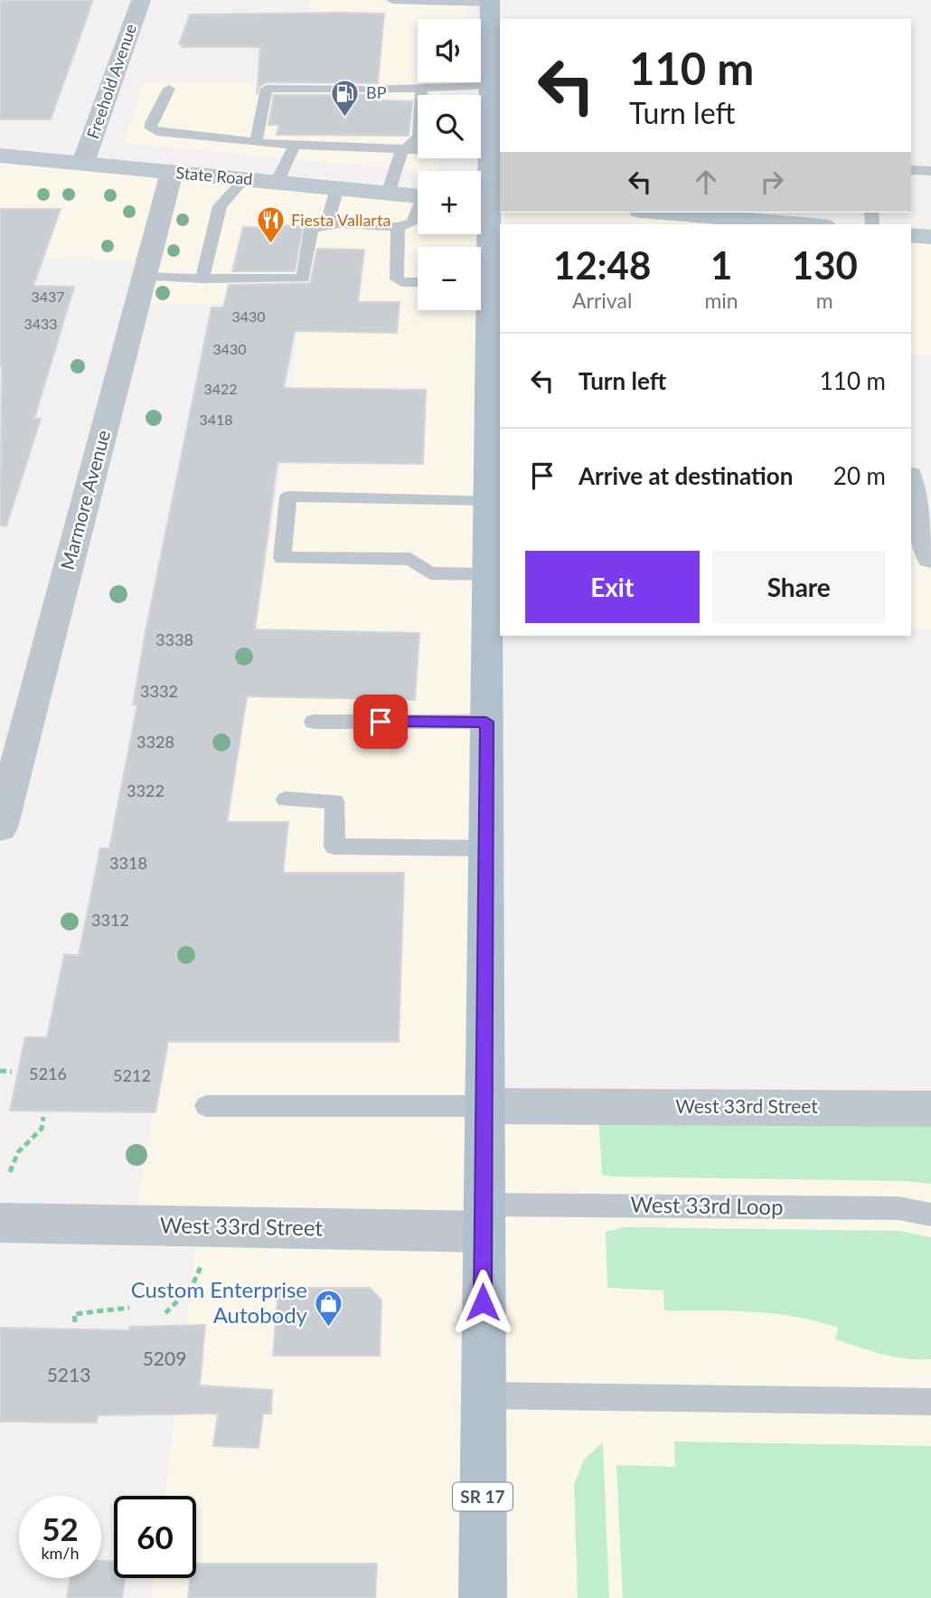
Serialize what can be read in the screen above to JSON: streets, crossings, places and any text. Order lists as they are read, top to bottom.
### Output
{
  "streets": {
    "main road": ["State Road", "SR 17"],
    "street": ["Freehold Avenue", "Marmore Avenue", "West 33rd Street"],
    "lane": ["West 33rd Loop"]
  },
  "crossings": [
    ["Freehold Avenue", "State Road"],
    ["State Road", "Marmore Avenue"],
    ["West 33rd Street", "West 33rd Loop"],
    ["West 33rd Street", "SR 17"],
    ["West 33rd Loop", "SR 17"]
  ],
  "places": {
    "fuel station": ["BP"],
    "restaurant": ["Fiesta Vallarta"],
    "shop": ["Custom Enterprise Autobody"]
  },
  "house_numbers": [
    "3437",
    "3430",
    "3433",
    "3430",
    "3422",
    "3418",
    "3338",
    "3332",
    "3328",
    "3322",
    "3318",
    "3312",
    "5216",
    "5212",
    "5209",
    "5213"
  ],
  "page": {
    "map_buttons": ["+", "−"],
    "turn": ["110 m", "Turn left"],
    "eta": [
      "12:48",
      "Arrival",
      "1",
      "min",
      "130",
      "m"
    ],
    "list": [
      {
        "name": "Turn left",
        "value": "110 m"
      },
      {
        "name": "Arrive at destination",
        "value": "20 m"
      }
    ],
    "buttons": ["Exit", "Share"],
    "speed": "52 km/h",
    "limit": "60"
  }
}
